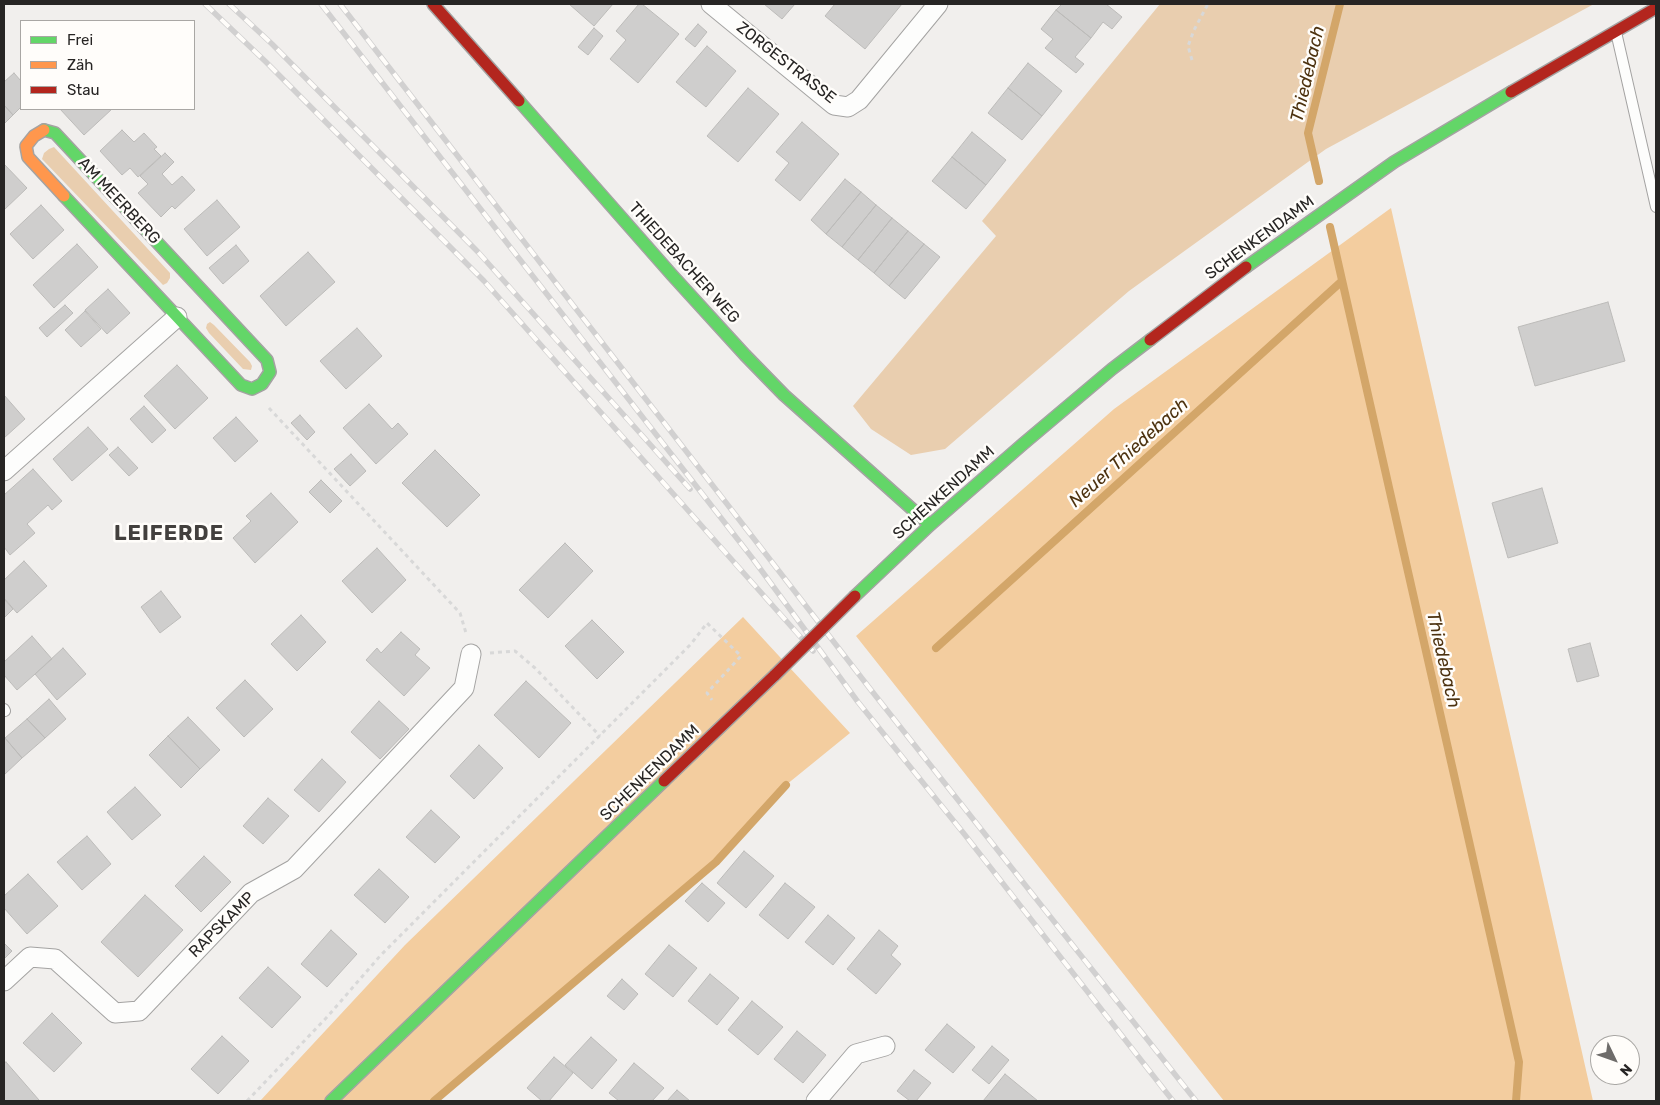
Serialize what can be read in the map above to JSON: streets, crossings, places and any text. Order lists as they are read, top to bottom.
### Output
{
  "streets": {
    "street": [
      "ZORGESTRASSE",
      "AM MEERBERG",
      "SCHENKENDAMM",
      "THIEDEBACHER WEG",
      "RAPSKAMP"
    ]
  },
  "crossings": [
    ["SCHENKENDAMM", "THIEDEBACHER WEG"]
  ],
  "districts": ["LEIFERDE"],
  "water": ["Thiedebach", "Neuer Thiedebach"],
  "legend": ["Frei", "Zäh", "Stau"],
  "north": "bottom right"
}
